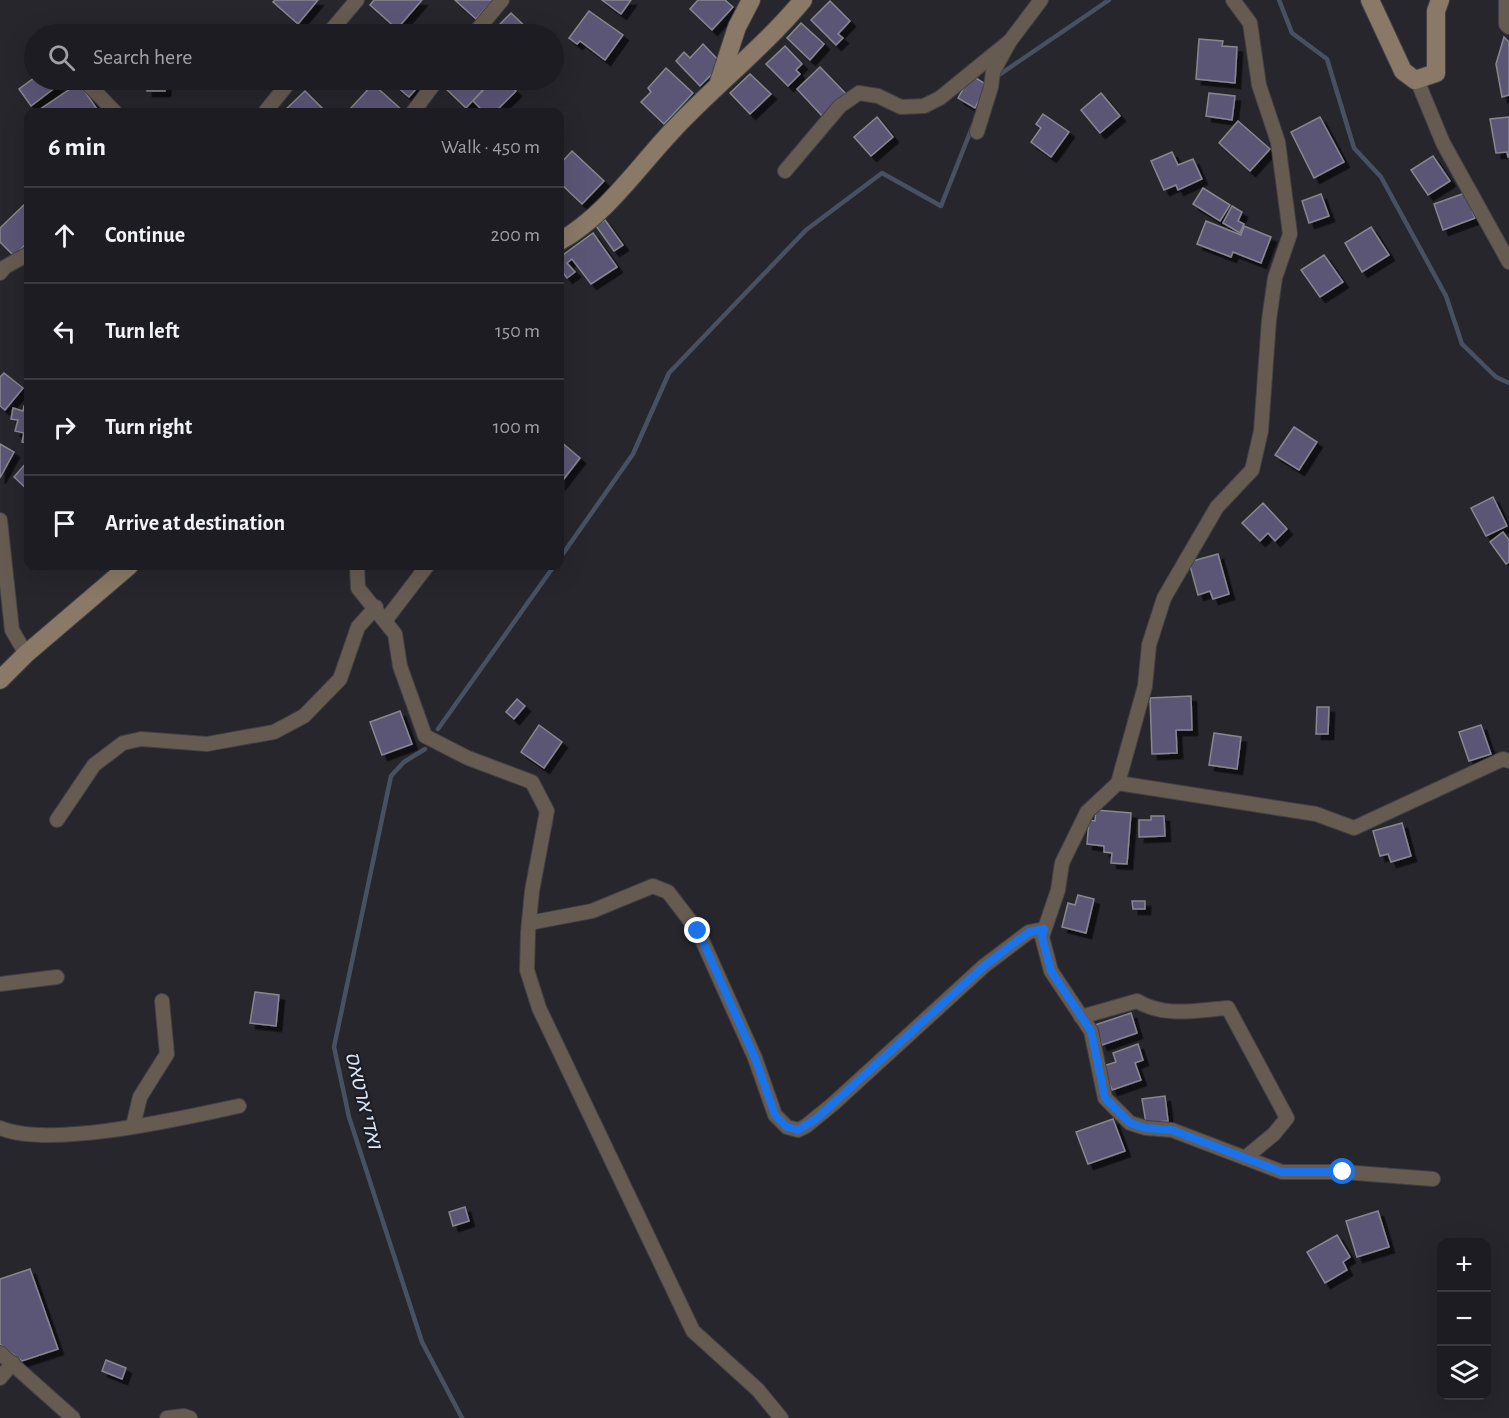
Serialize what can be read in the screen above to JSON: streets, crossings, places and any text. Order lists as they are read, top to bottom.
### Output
{
  "water": ["ואדי ארטאס"],
  "page": {
    "search": "Search here",
    "heading": ["6 min", "Walk · 450 m"],
    "list": [
      ["Continue", "200 m"],
      ["Turn left", "150 m"],
      ["Turn right", "100 m"],
      "Arrive at destination"
    ],
    "map_buttons": ["+", "−"]
  }
}
